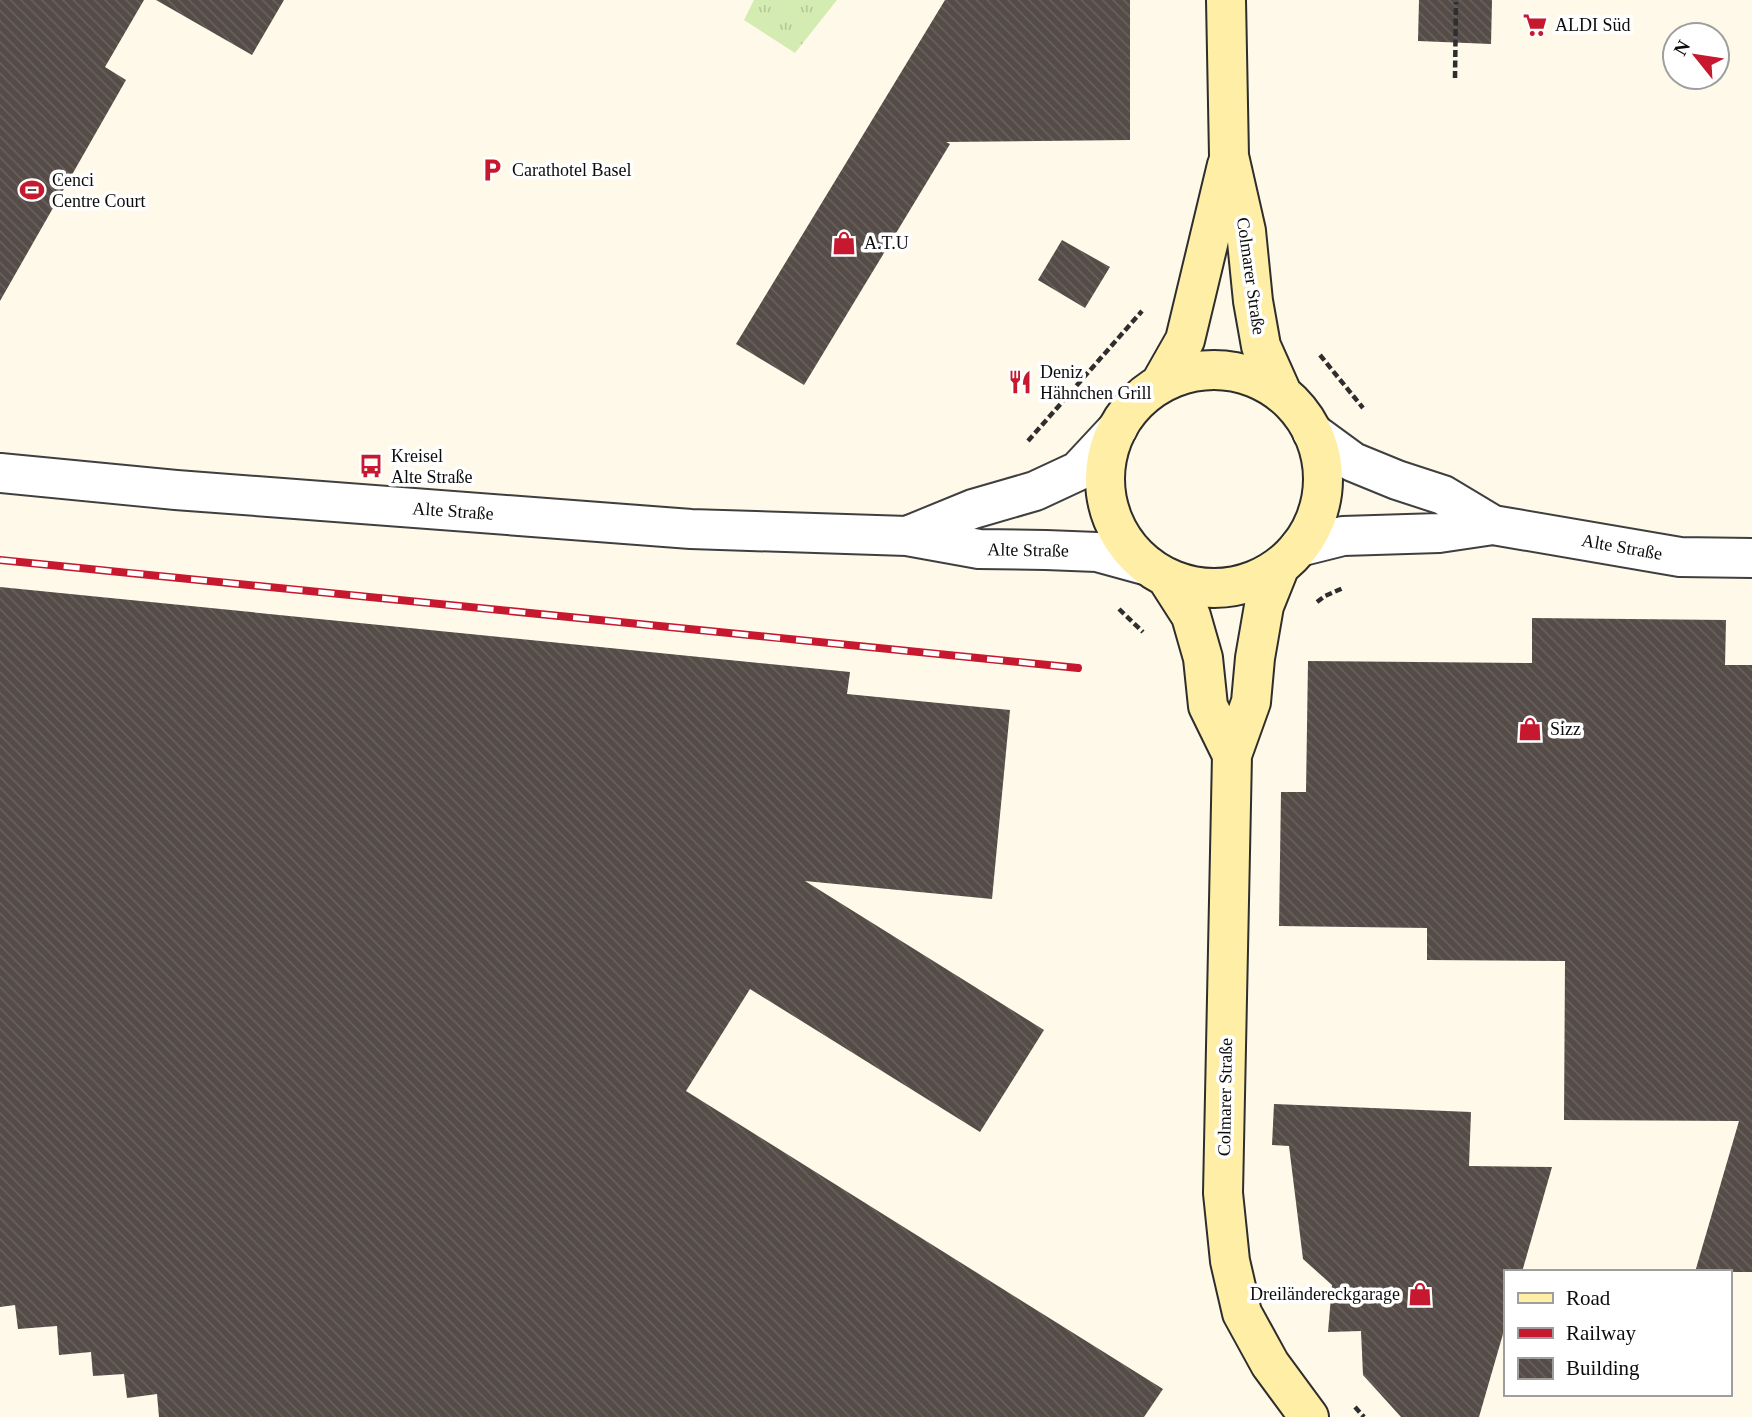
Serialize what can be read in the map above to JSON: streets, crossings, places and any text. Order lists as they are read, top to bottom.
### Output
{
  "streets": {
    "main road": ["Colmarer Straße"],
    "street": ["Alte Straße"]
  },
  "crossings": [
    ["Colmarer Straße", "Alte Straße"]
  ],
  "places": {
    "supermarket": ["ALDI Süd"],
    "parking": ["Carathotel Basel"],
    "sports": ["Cenci Centre Court"],
    "shop": ["A.T.U", "Sizz", "Dreiländereckgarage"],
    "restaurant": ["Deniz Hähnchen Grill"],
    "bus stop": ["Kreisel Alte Straße"]
  },
  "legend": ["Road", "Railway", "Building"],
  "north": "top left"
}
